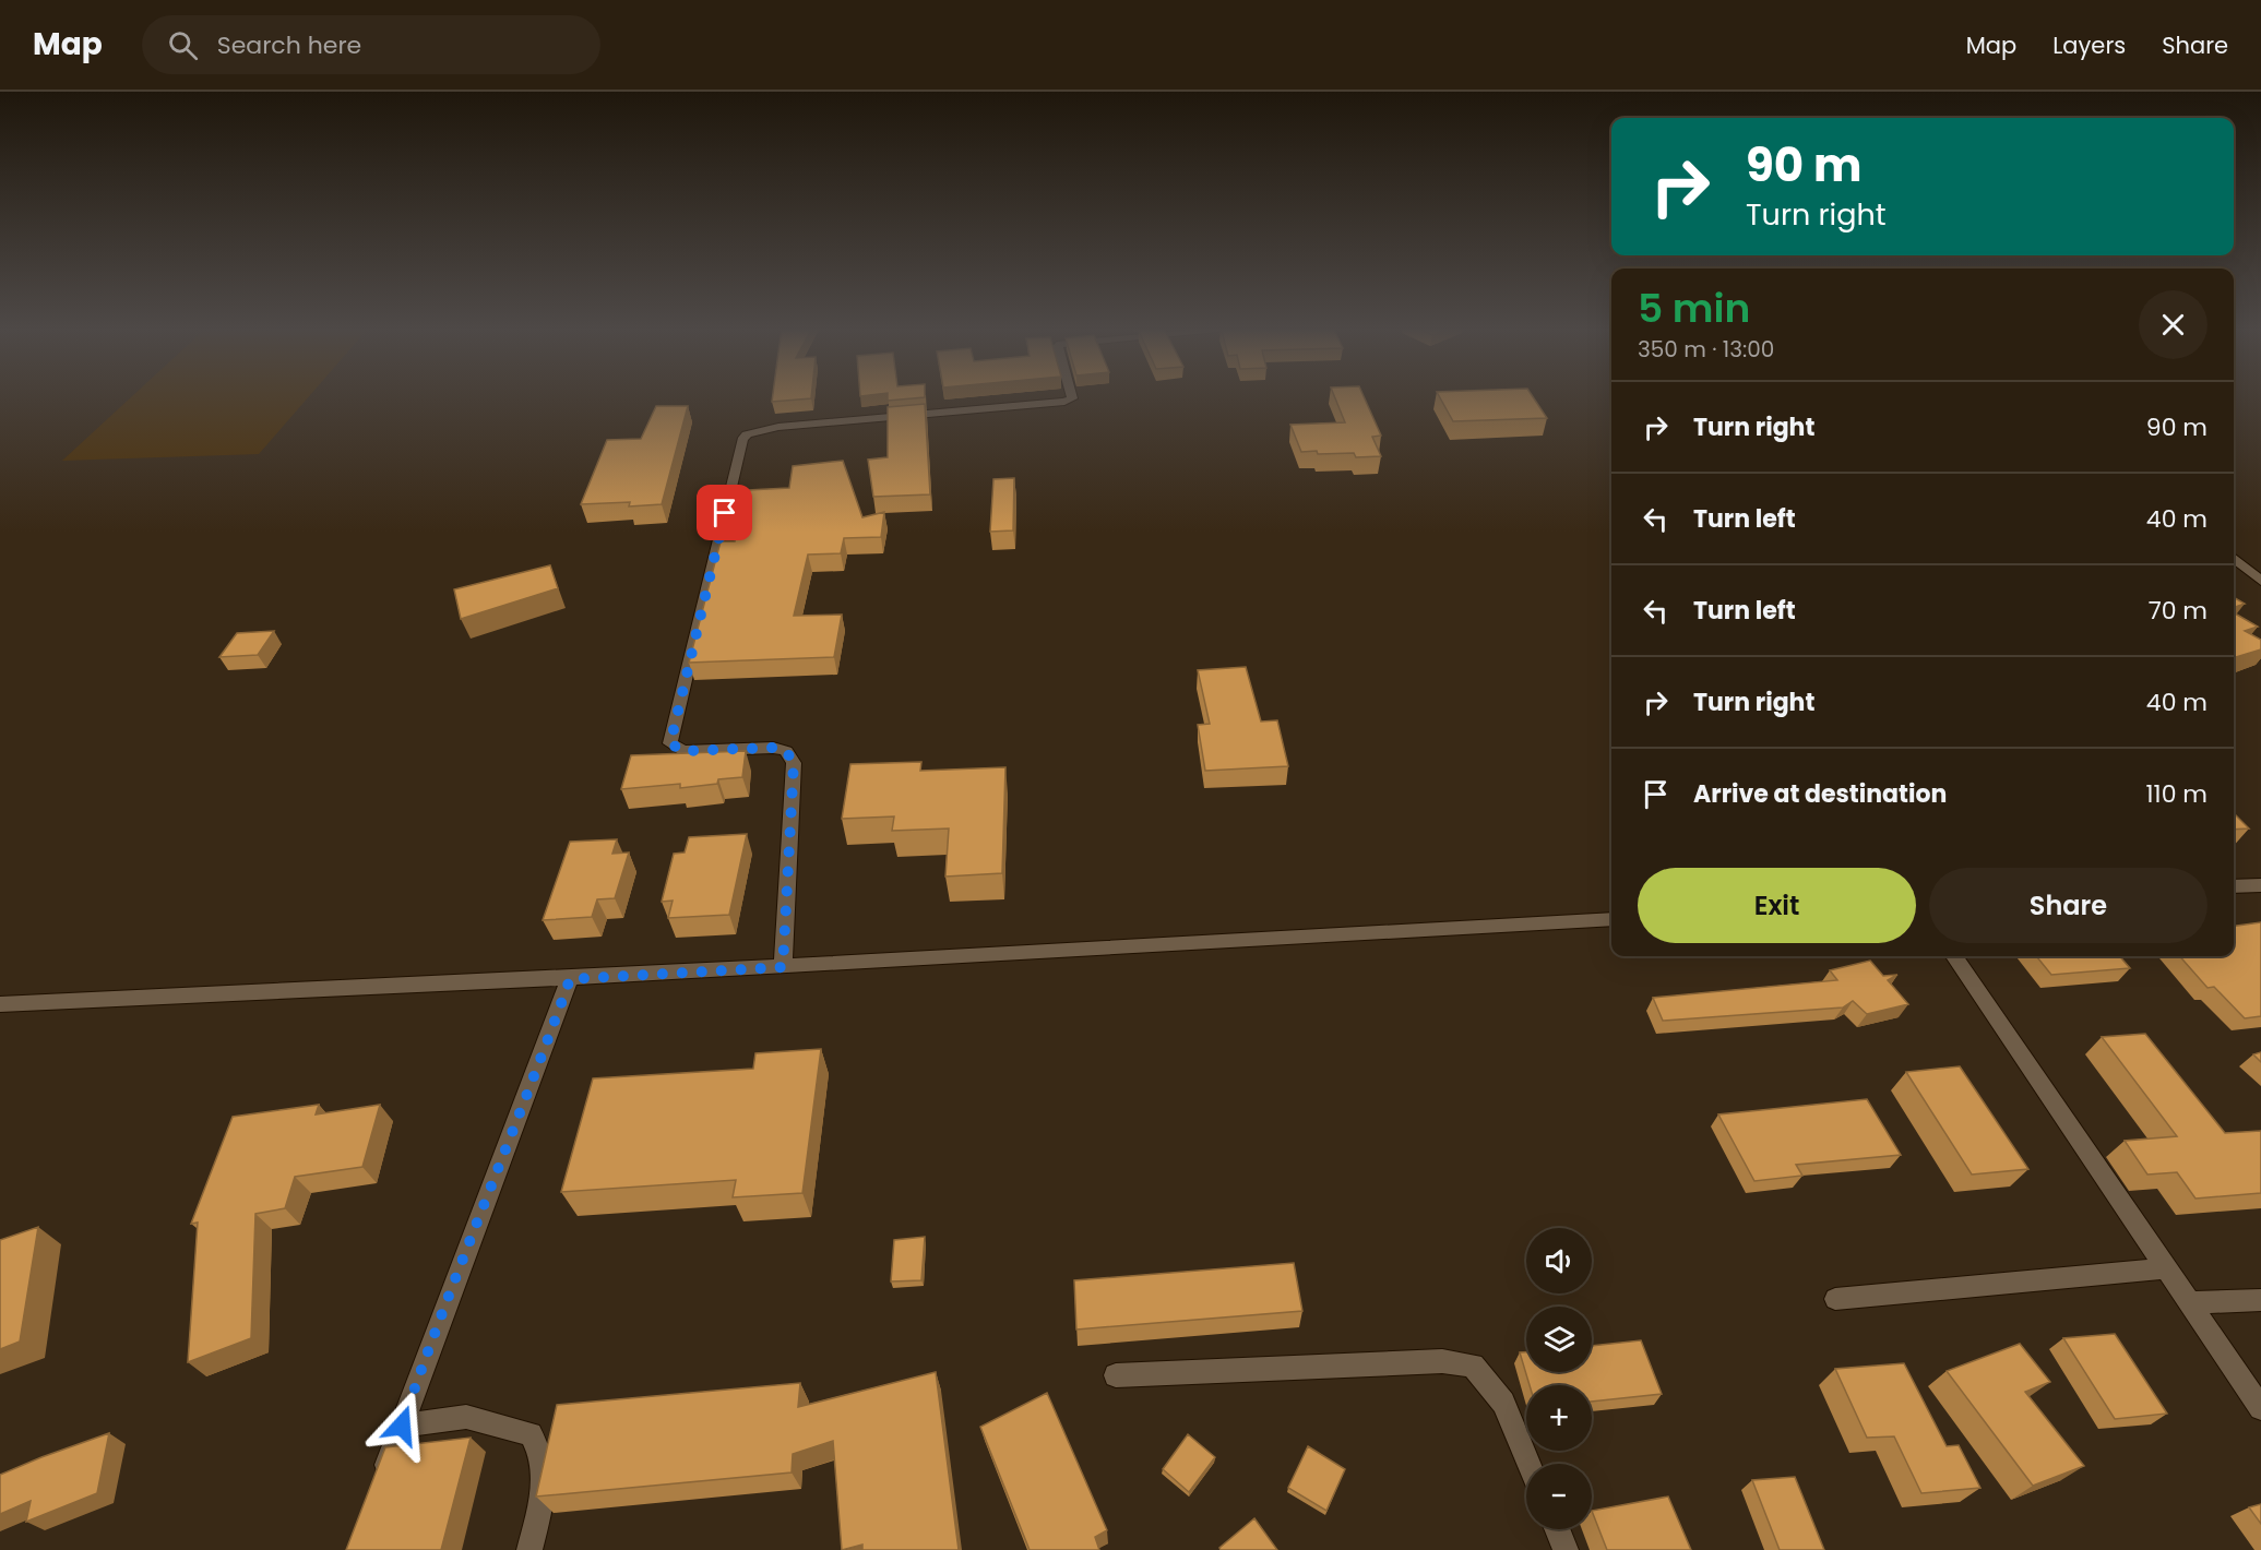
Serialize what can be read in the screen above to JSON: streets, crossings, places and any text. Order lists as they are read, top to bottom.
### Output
{
  "page": {
    "header": "Map",
    "search": "Search here",
    "nav": ["Map", "Layers", "Share"],
    "turn": ["90 m", "Turn right"],
    "heading": ["5 min", "350 m · 13:00"],
    "list": [
      {
        "name": "Turn right",
        "value": "90 m"
      },
      {
        "name": "Turn left",
        "value": "40 m"
      },
      {
        "name": "Turn left",
        "value": "70 m"
      },
      {
        "name": "Turn right",
        "value": "40 m"
      },
      {
        "name": "Arrive at destination",
        "value": "110 m"
      }
    ],
    "buttons": ["Exit", "Share"],
    "map_buttons": ["+", "−"]
  }
}
